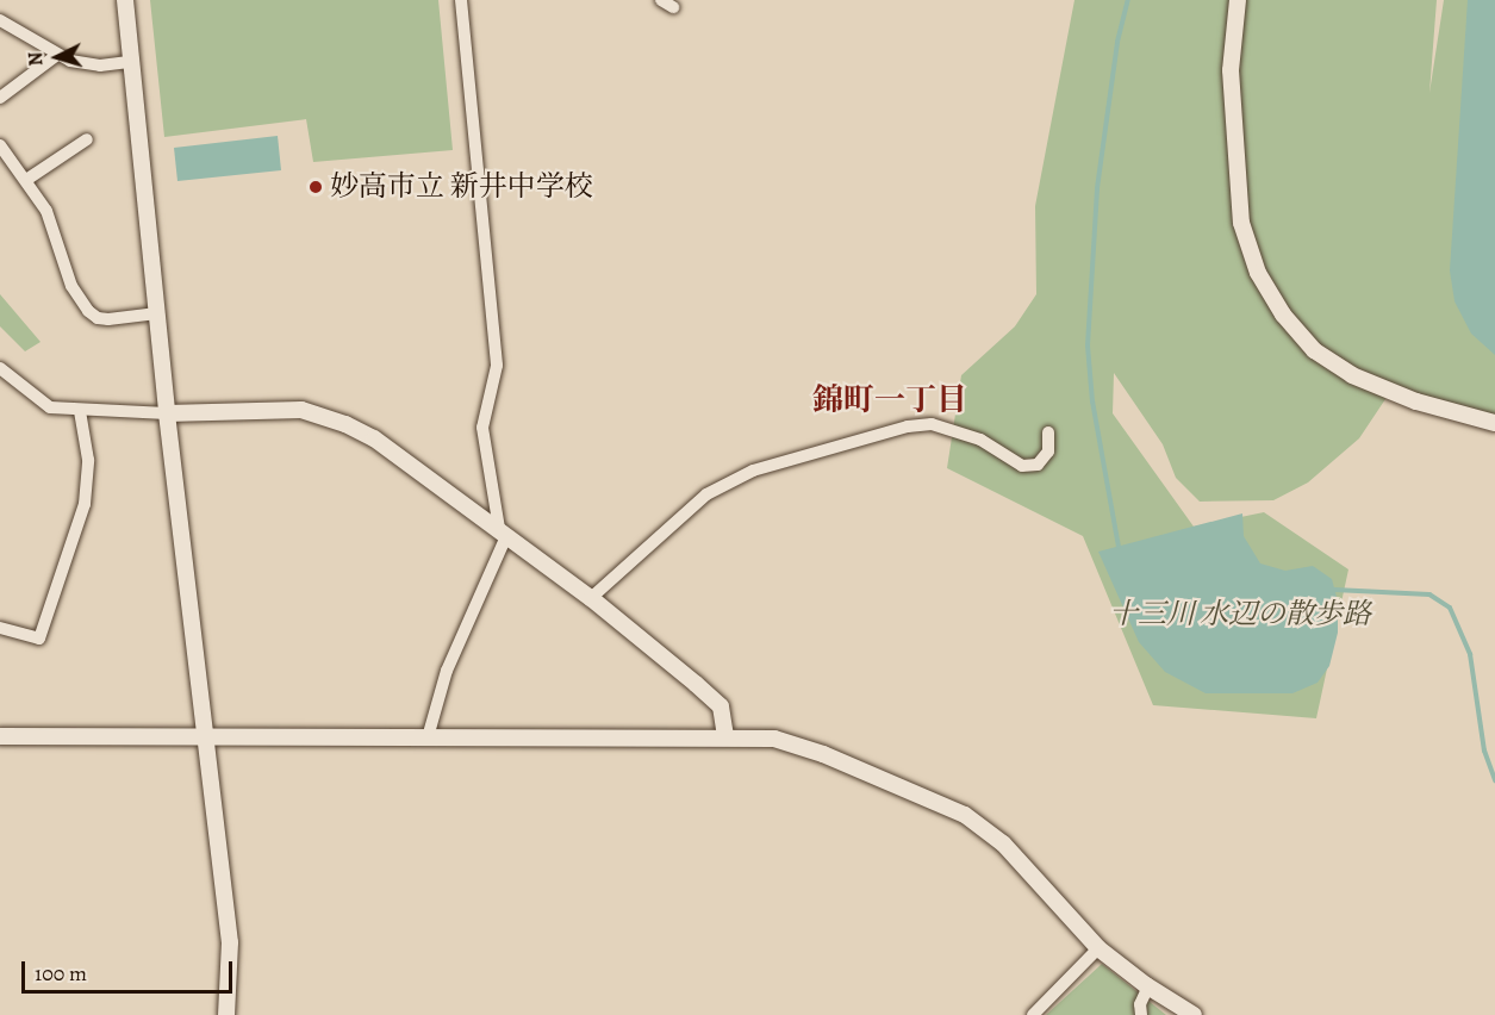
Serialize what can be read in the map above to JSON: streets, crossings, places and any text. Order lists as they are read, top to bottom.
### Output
{
  "districts": ["錦町一丁目"],
  "parks": ["十三川 水辺の散歩路"],
  "places": ["妙高市立 新井中学校"],
  "scale_bar": "100 m",
  "north": "left"
}
